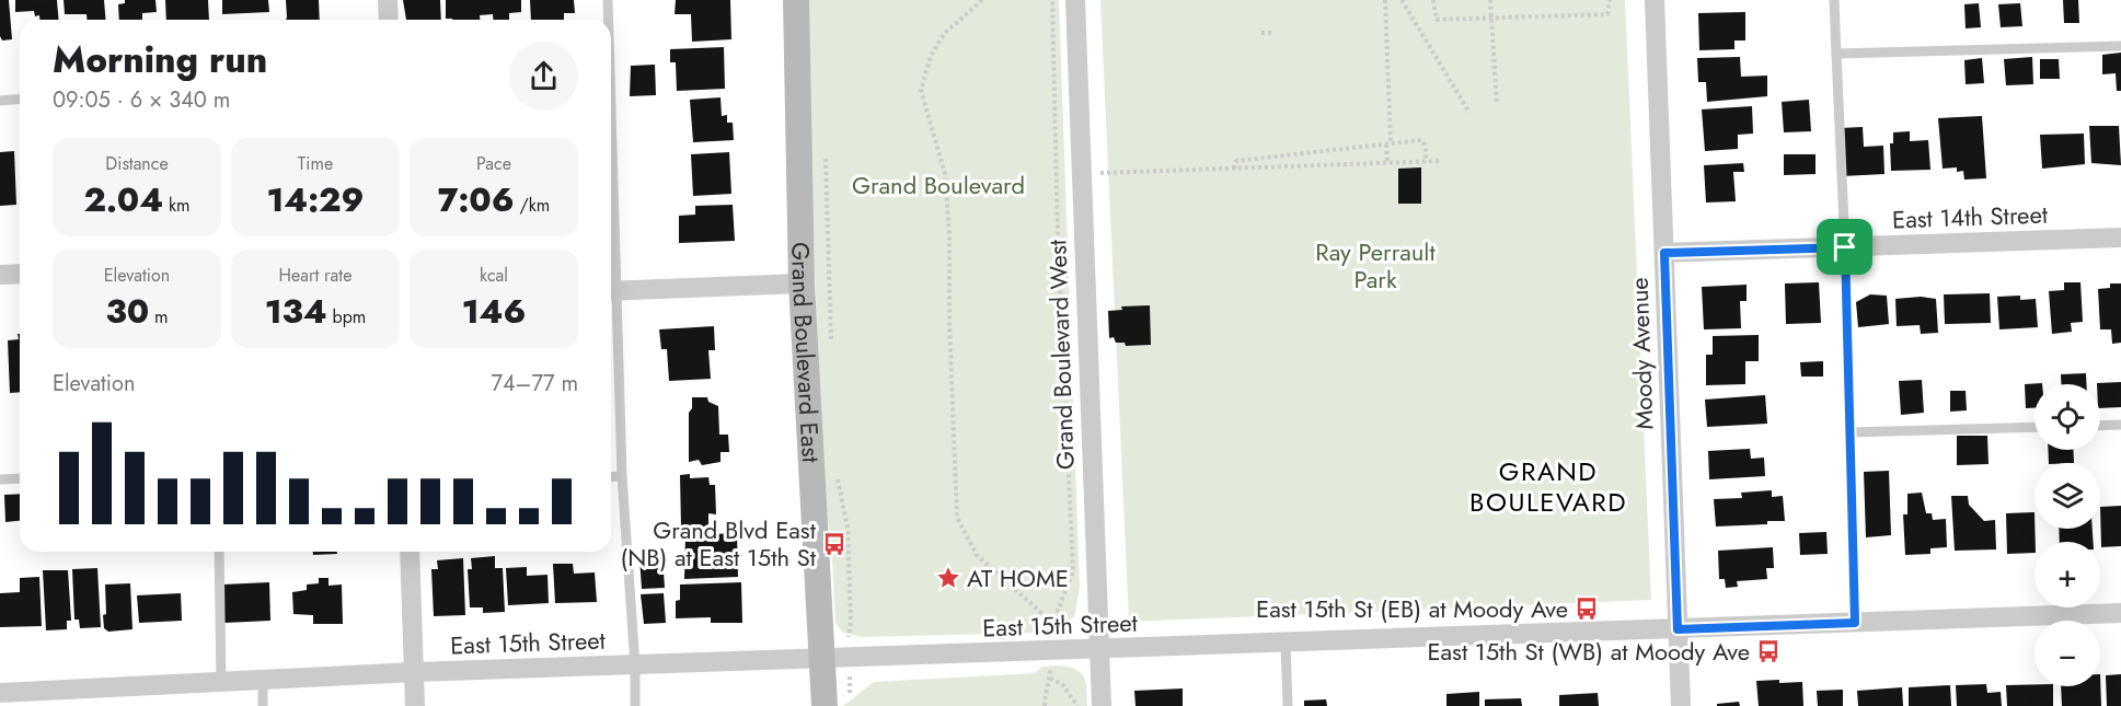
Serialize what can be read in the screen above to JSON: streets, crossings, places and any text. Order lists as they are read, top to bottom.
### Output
{
  "streets": {
    "main road": ["Grand Boulevard East"],
    "street": [
      "East 14th Street",
      "Moody Avenue",
      "Grand Boulevard West",
      "East 15th Street"
    ]
  },
  "crossings": [
    ["East 14th Street", "Moody Avenue"],
    ["Grand Boulevard East", "East 15th Street"],
    ["Moody Avenue", "East 15th Street"],
    ["Grand Boulevard West", "East 15th Street"]
  ],
  "districts": ["GRAND BOULEVARD"],
  "parks": ["Grand Boulevard", "Ray Perrault Park"],
  "places": {
    "bus stop": ["Grand Blvd East (NB) at East 15th St", "East 15th St (EB) at Moody Ave", "East 15th St (WB) at Moody Ave"],
    "place": ["AT HOME"]
  },
  "page": {
    "heading": ["Morning run", "09:05 · 6 × 340 m"],
    "stats": [
      ["Distance", "2.04 km"],
      ["Time", "14:29"],
      ["Pace", "7:06 /km"],
      ["Elevation", "30 m"],
      ["Heart rate", "134 bpm"],
      ["kcal", "146"]
    ],
    "chart": ["Elevation", "74–77 m"],
    "map_buttons": ["+", "−"]
  }
}
